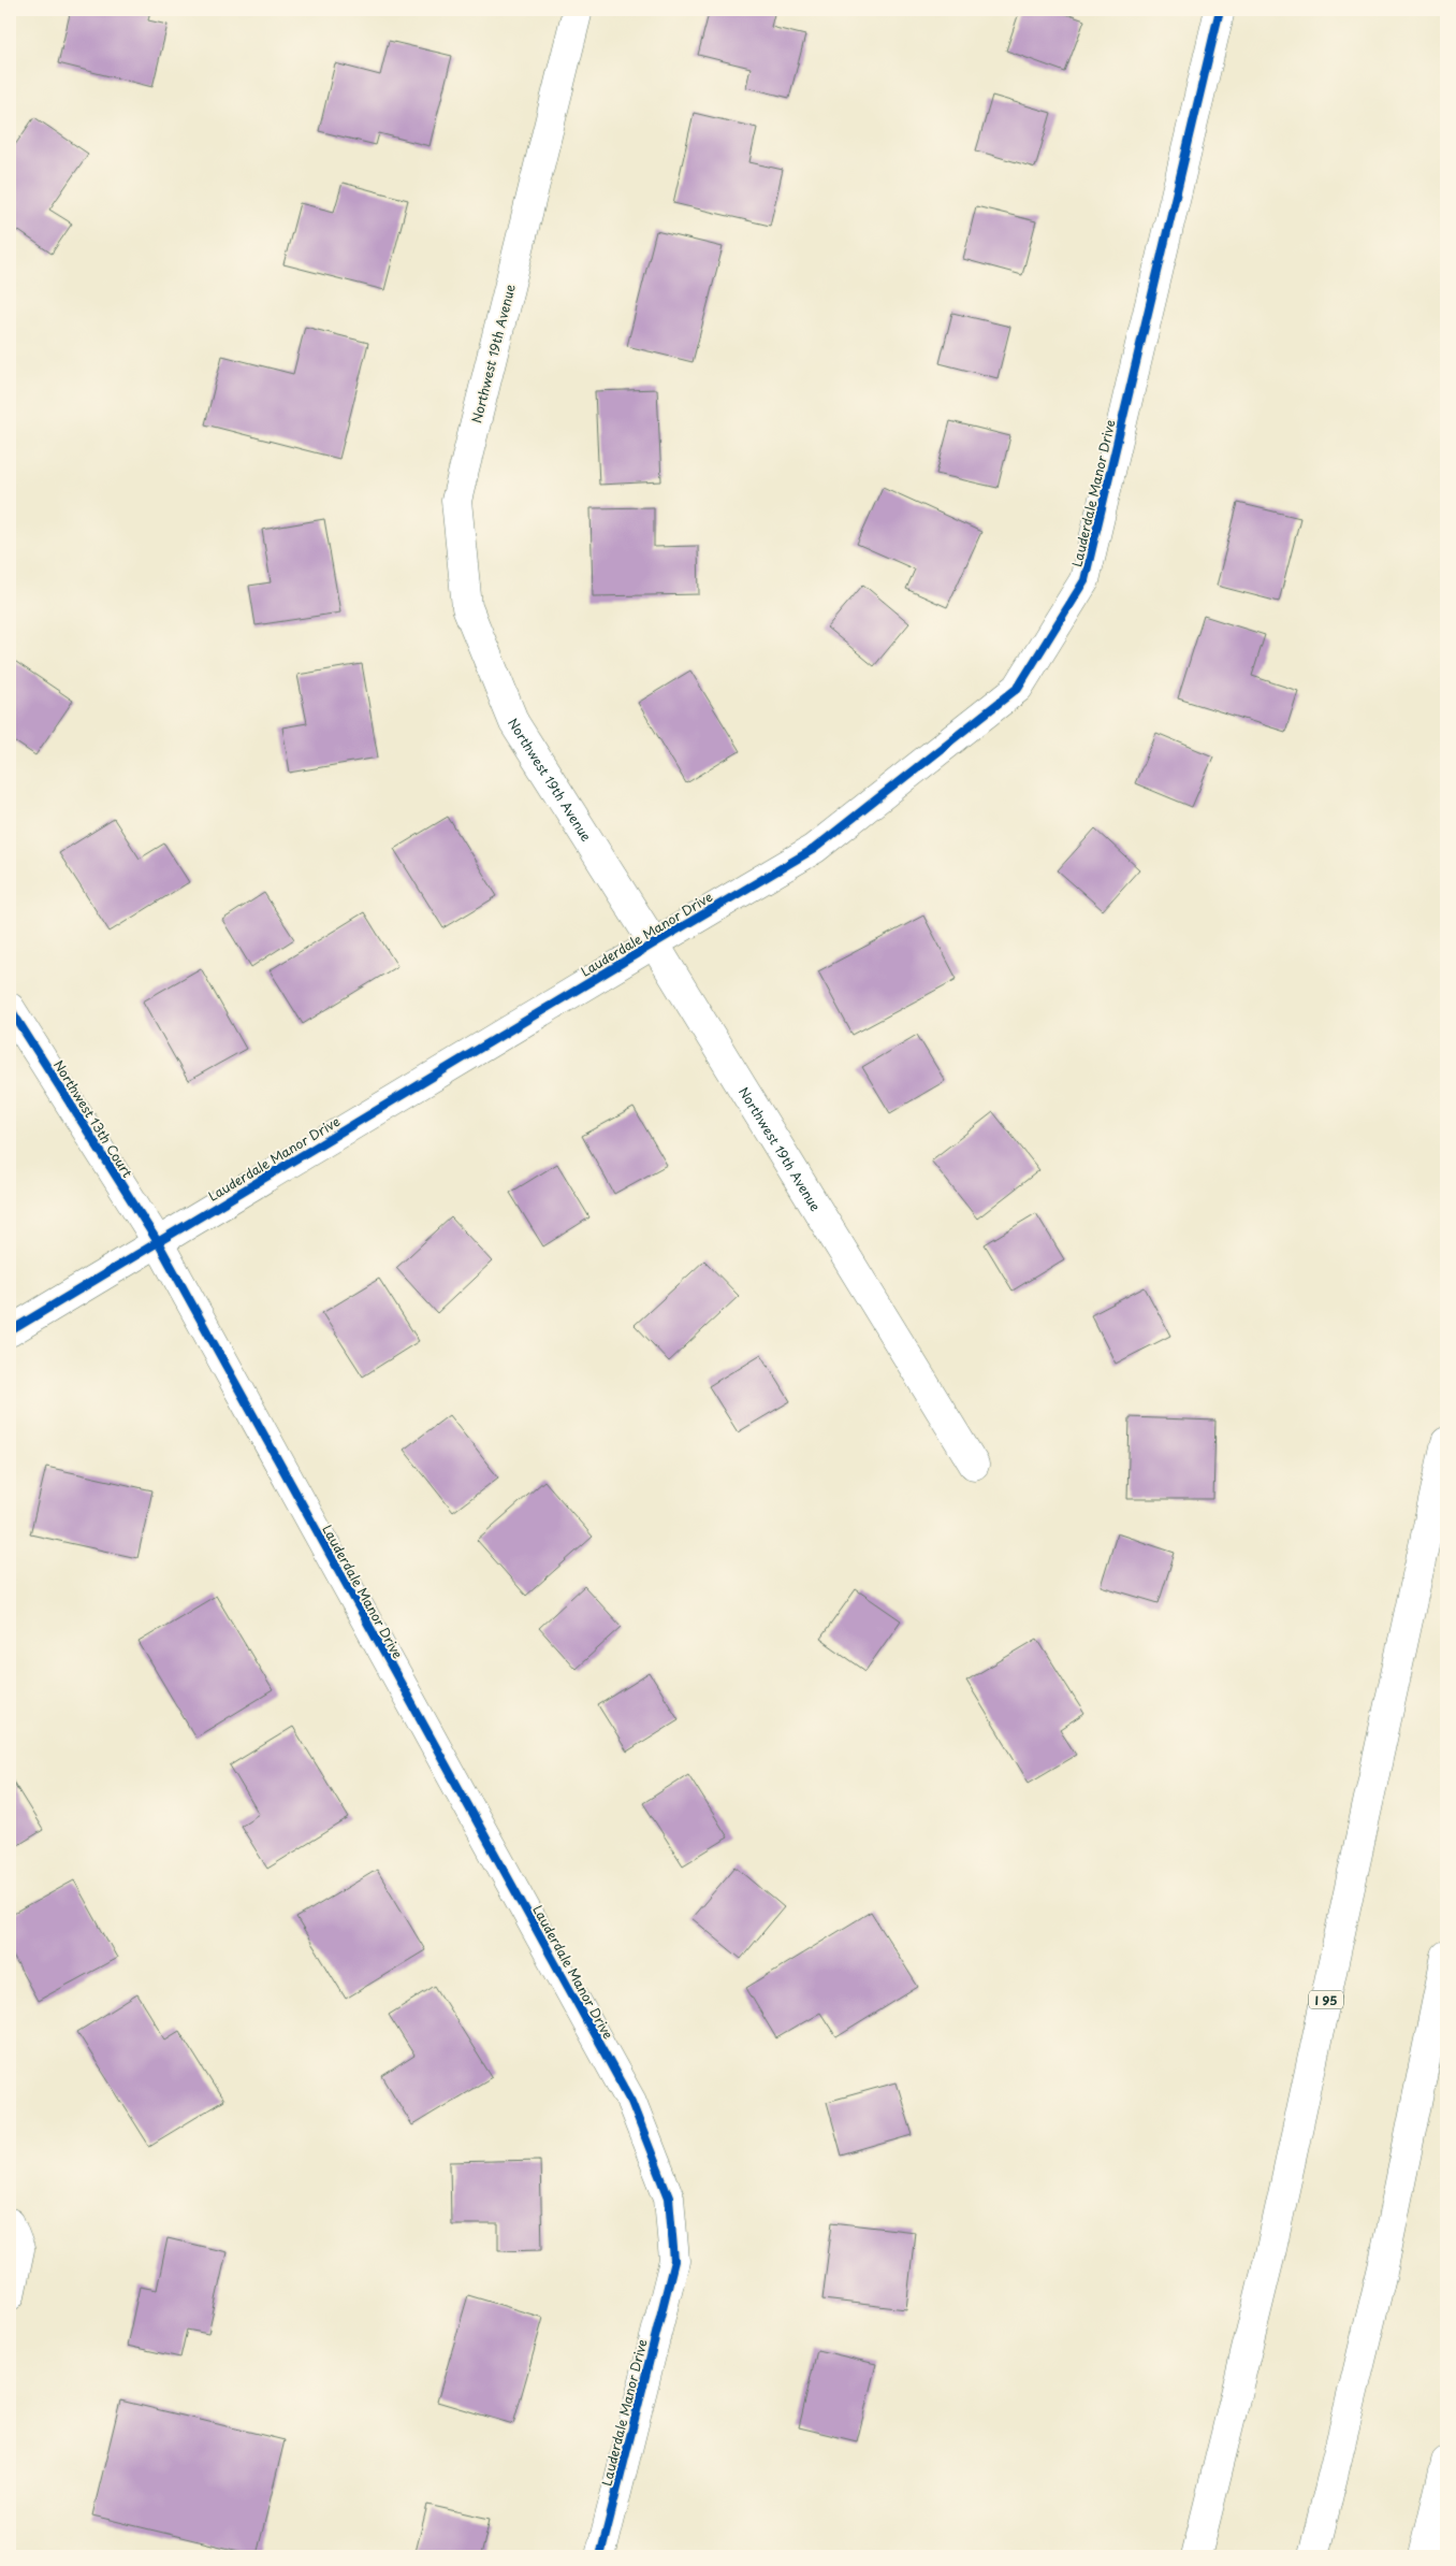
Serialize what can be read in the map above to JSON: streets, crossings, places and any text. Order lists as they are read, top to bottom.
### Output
{
  "streets": {
    "main road": [
      "Northwest 19th Avenue",
      "Lauderdale Manor Drive",
      "Northwest 13th Court",
      "I 95"
    ]
  },
  "crossings": [
    ["Northwest 19th Avenue", "Lauderdale Manor Drive"],
    ["Lauderdale Manor Drive", "Northwest 13th Court"]
  ]
}
